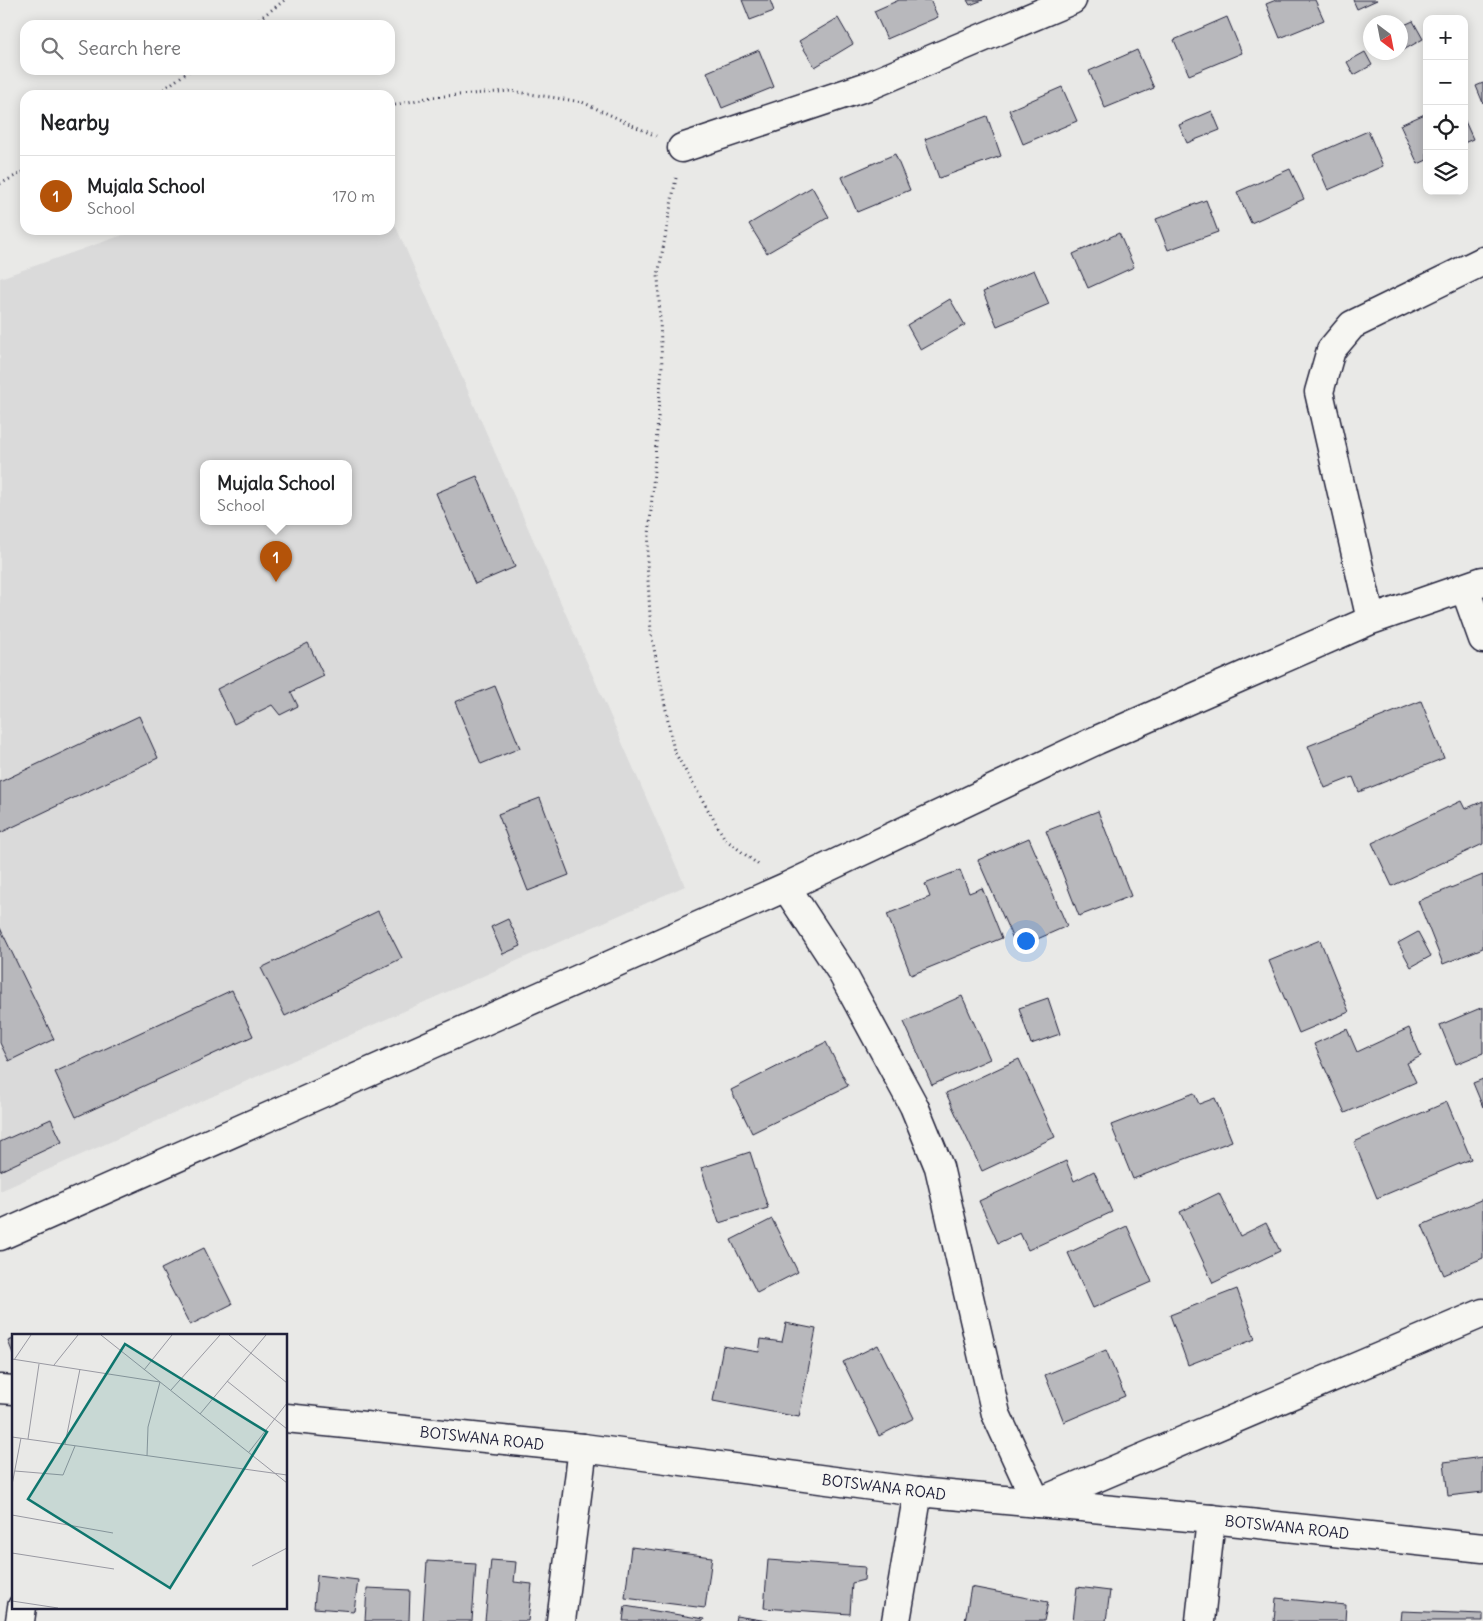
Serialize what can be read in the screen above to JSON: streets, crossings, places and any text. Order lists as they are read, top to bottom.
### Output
{
  "streets": {
    "street": ["BOTSWANA ROAD"]
  },
  "north": "bottom right",
  "page": {
    "map_buttons": ["+", "−"],
    "search": "Search here",
    "heading": "Nearby",
    "list": [
      {
        "mark": "1",
        "name": "Mujala School",
        "note": "School",
        "value": "170 m"
      }
    ],
    "popup": ["Mujala School", "School"],
    "pins": "1"
  }
}
